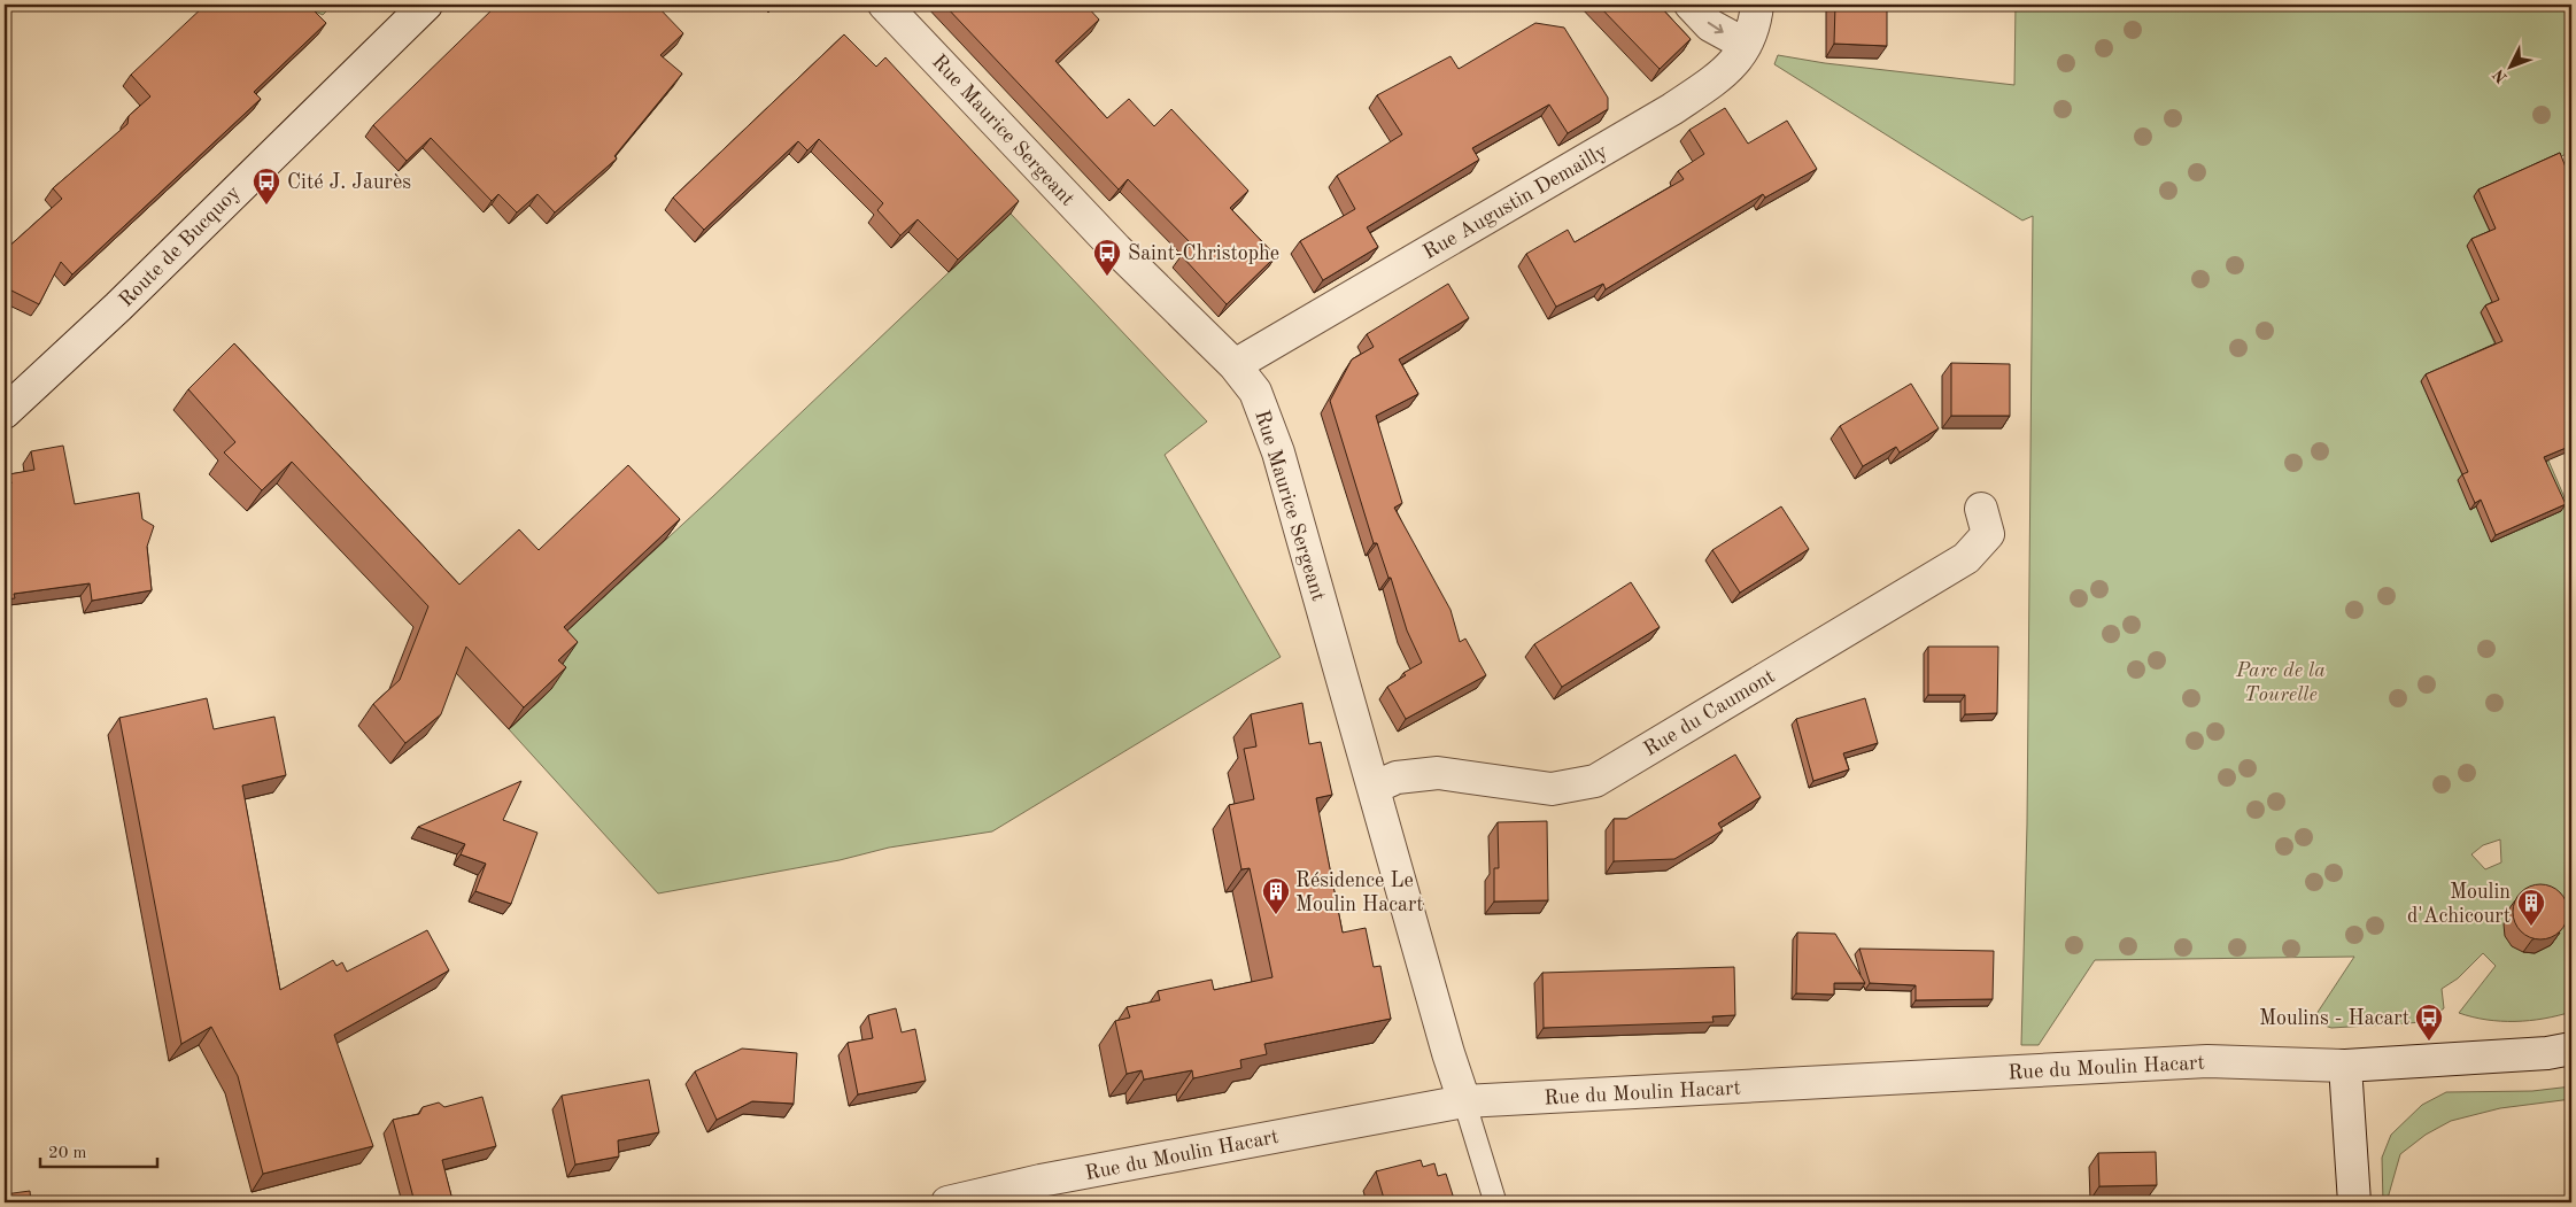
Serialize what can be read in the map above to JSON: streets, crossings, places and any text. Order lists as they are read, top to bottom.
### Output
{
  "streets": {
    "street": [
      "Rue Maurice Sergeant",
      "Rue Augustin Demailly",
      "Route de Bucquoy",
      "Rue du Caumont",
      "Rue du Moulin Hacart"
    ]
  },
  "crossings": [
    ["Rue Maurice Sergeant", "Rue Augustin Demailly"],
    ["Rue Maurice Sergeant", "Rue du Caumont"],
    ["Rue Maurice Sergeant", "Rue du Moulin Hacart"]
  ],
  "parks": ["Parc de la Tourelle"],
  "places": {
    "bus stop": ["Cité J. Jaurès", "Saint-Christophe", "Moulins - Hacart"],
    "building": ["Résidence Le Moulin Hacart", "Moulin d'Achicourt"]
  },
  "scale_bar": "20 m",
  "north": "bottom left"
}
